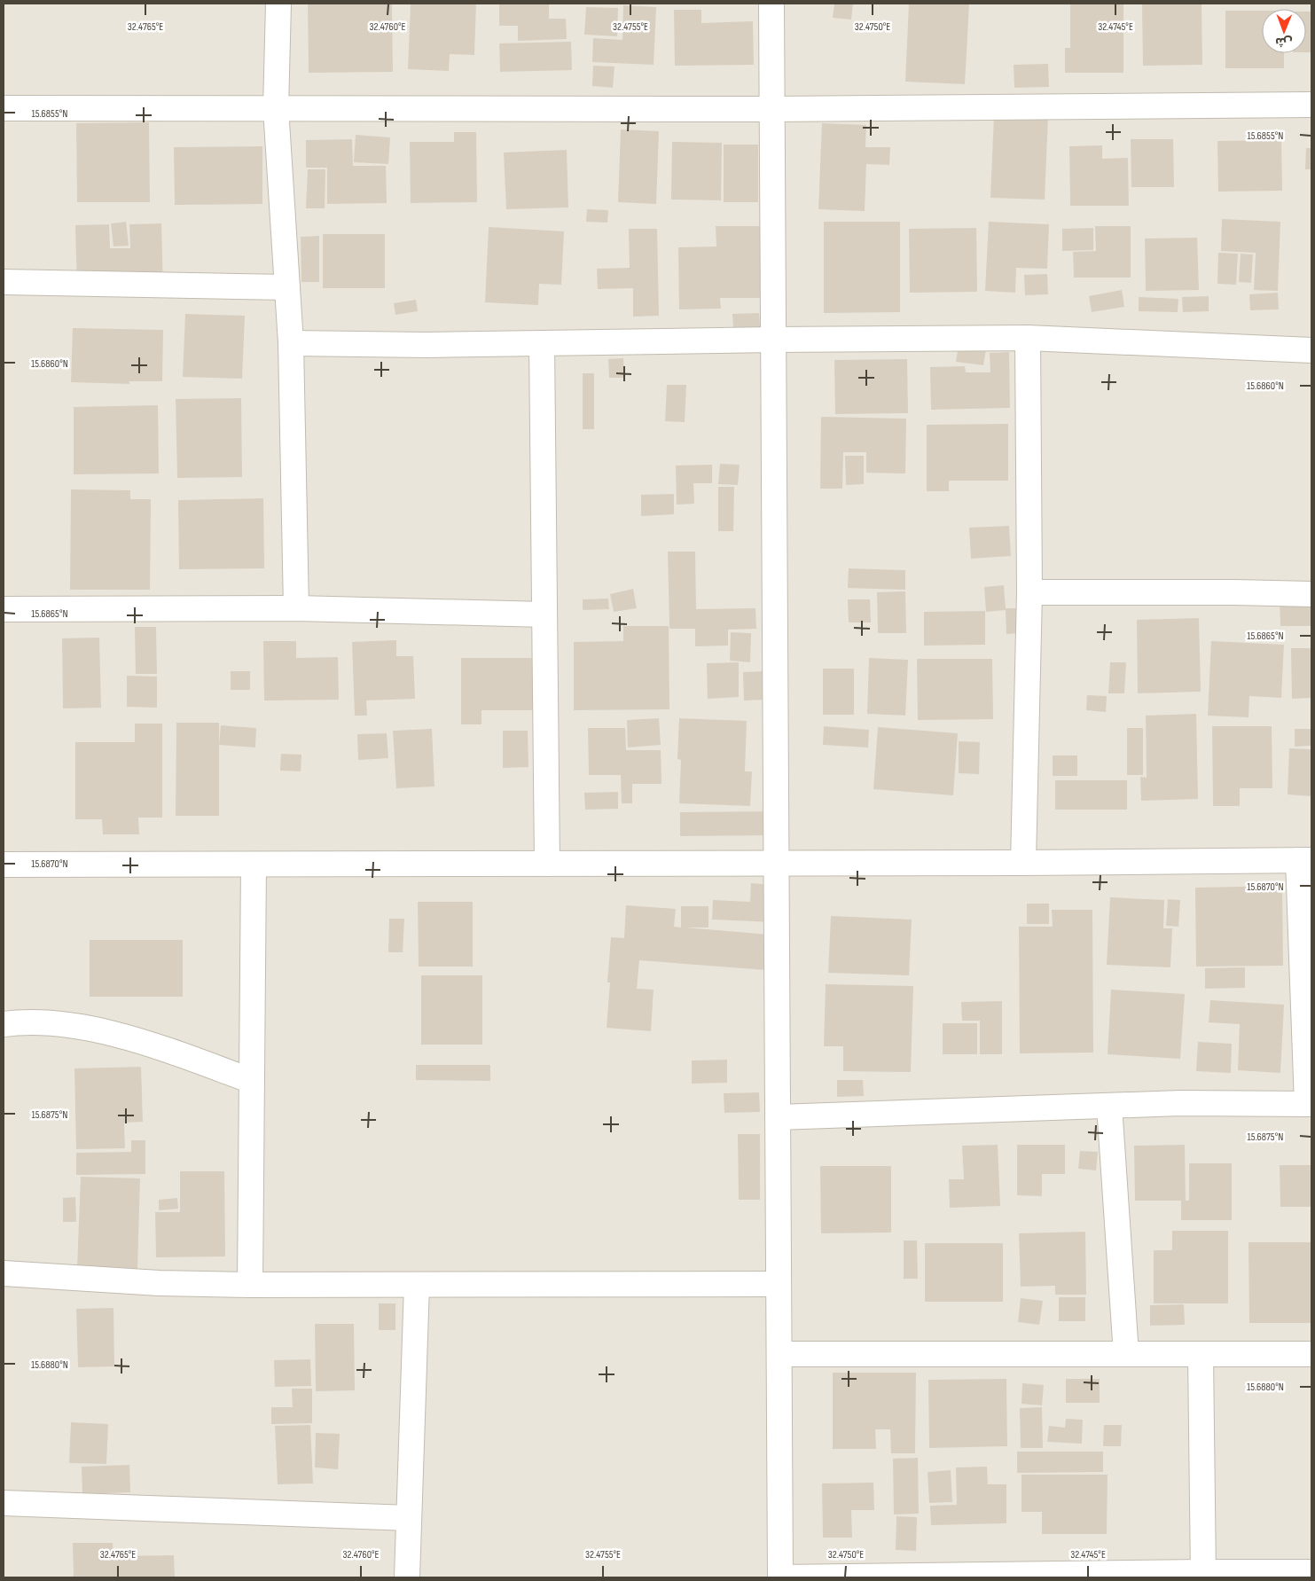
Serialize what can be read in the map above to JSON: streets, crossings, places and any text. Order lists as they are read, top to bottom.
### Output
{
  "north": "bottom",
  "coordinates": [
    "32.4765°E",
    "32.4760°E",
    "32.4755°E",
    "32.4750°E",
    "32.4745°E",
    "15.6855°N",
    "15.6860°N",
    "15.6865°N",
    "15.6870°N",
    "15.6875°N",
    "15.6880°N"
  ]
}
